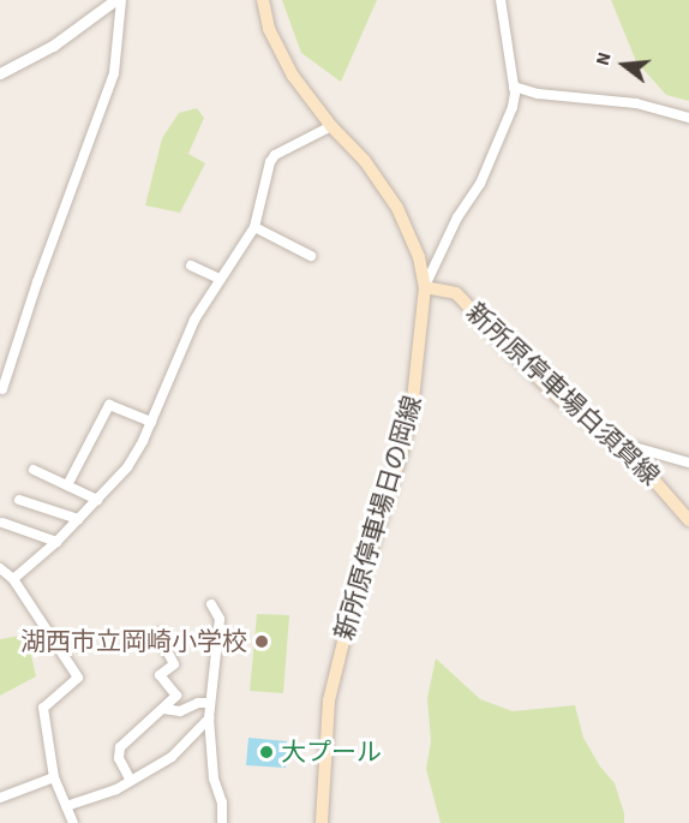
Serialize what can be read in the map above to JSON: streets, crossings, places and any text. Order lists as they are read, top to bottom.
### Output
{
  "streets": {
    "main road": ["新所原停車場白須賀線", "新所原停車場日の岡線"]
  },
  "crossings": [
    ["新所原停車場白須賀線", "新所原停車場日の岡線"]
  ],
  "places": ["湖西市立岡崎小学校", "大プール"],
  "north": "left"
}
